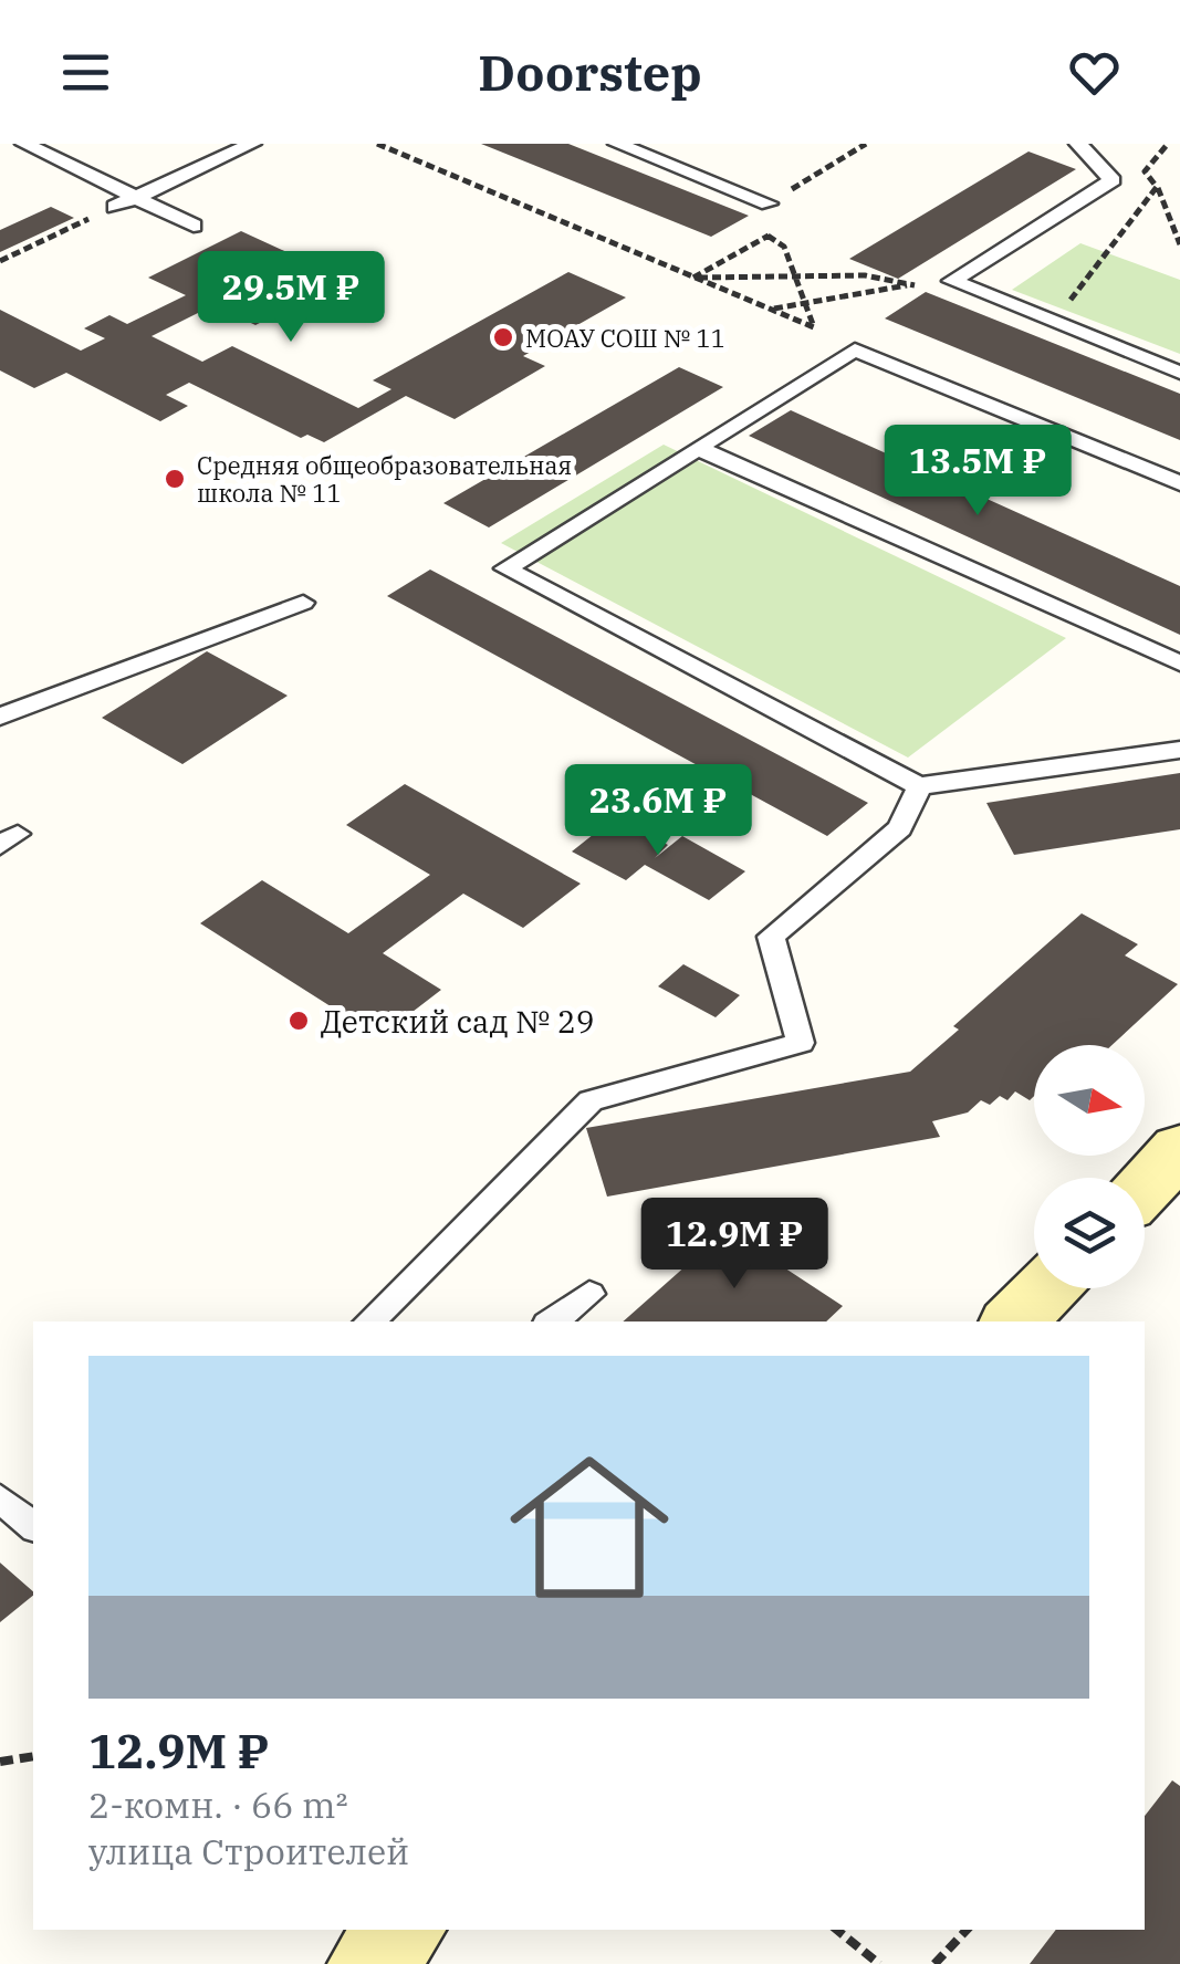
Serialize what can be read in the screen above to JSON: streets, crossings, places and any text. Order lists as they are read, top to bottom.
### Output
{
  "places": ["МОАУ СОШ № 11", "Средняя общеобразовательная школа № 11", "Детский сад № 29"],
  "north": "right",
  "page": {
    "header": "Doorstep",
    "price": [
      "29.5M ₽",
      "13.5M ₽",
      "23.6M ₽",
      "12.9M ₽"
    ],
    "list": [
      {
        "name": "12.9M ₽",
        "note": "2-комн. · 66 m² · улица Строителей"
      }
    ]
  }
}
